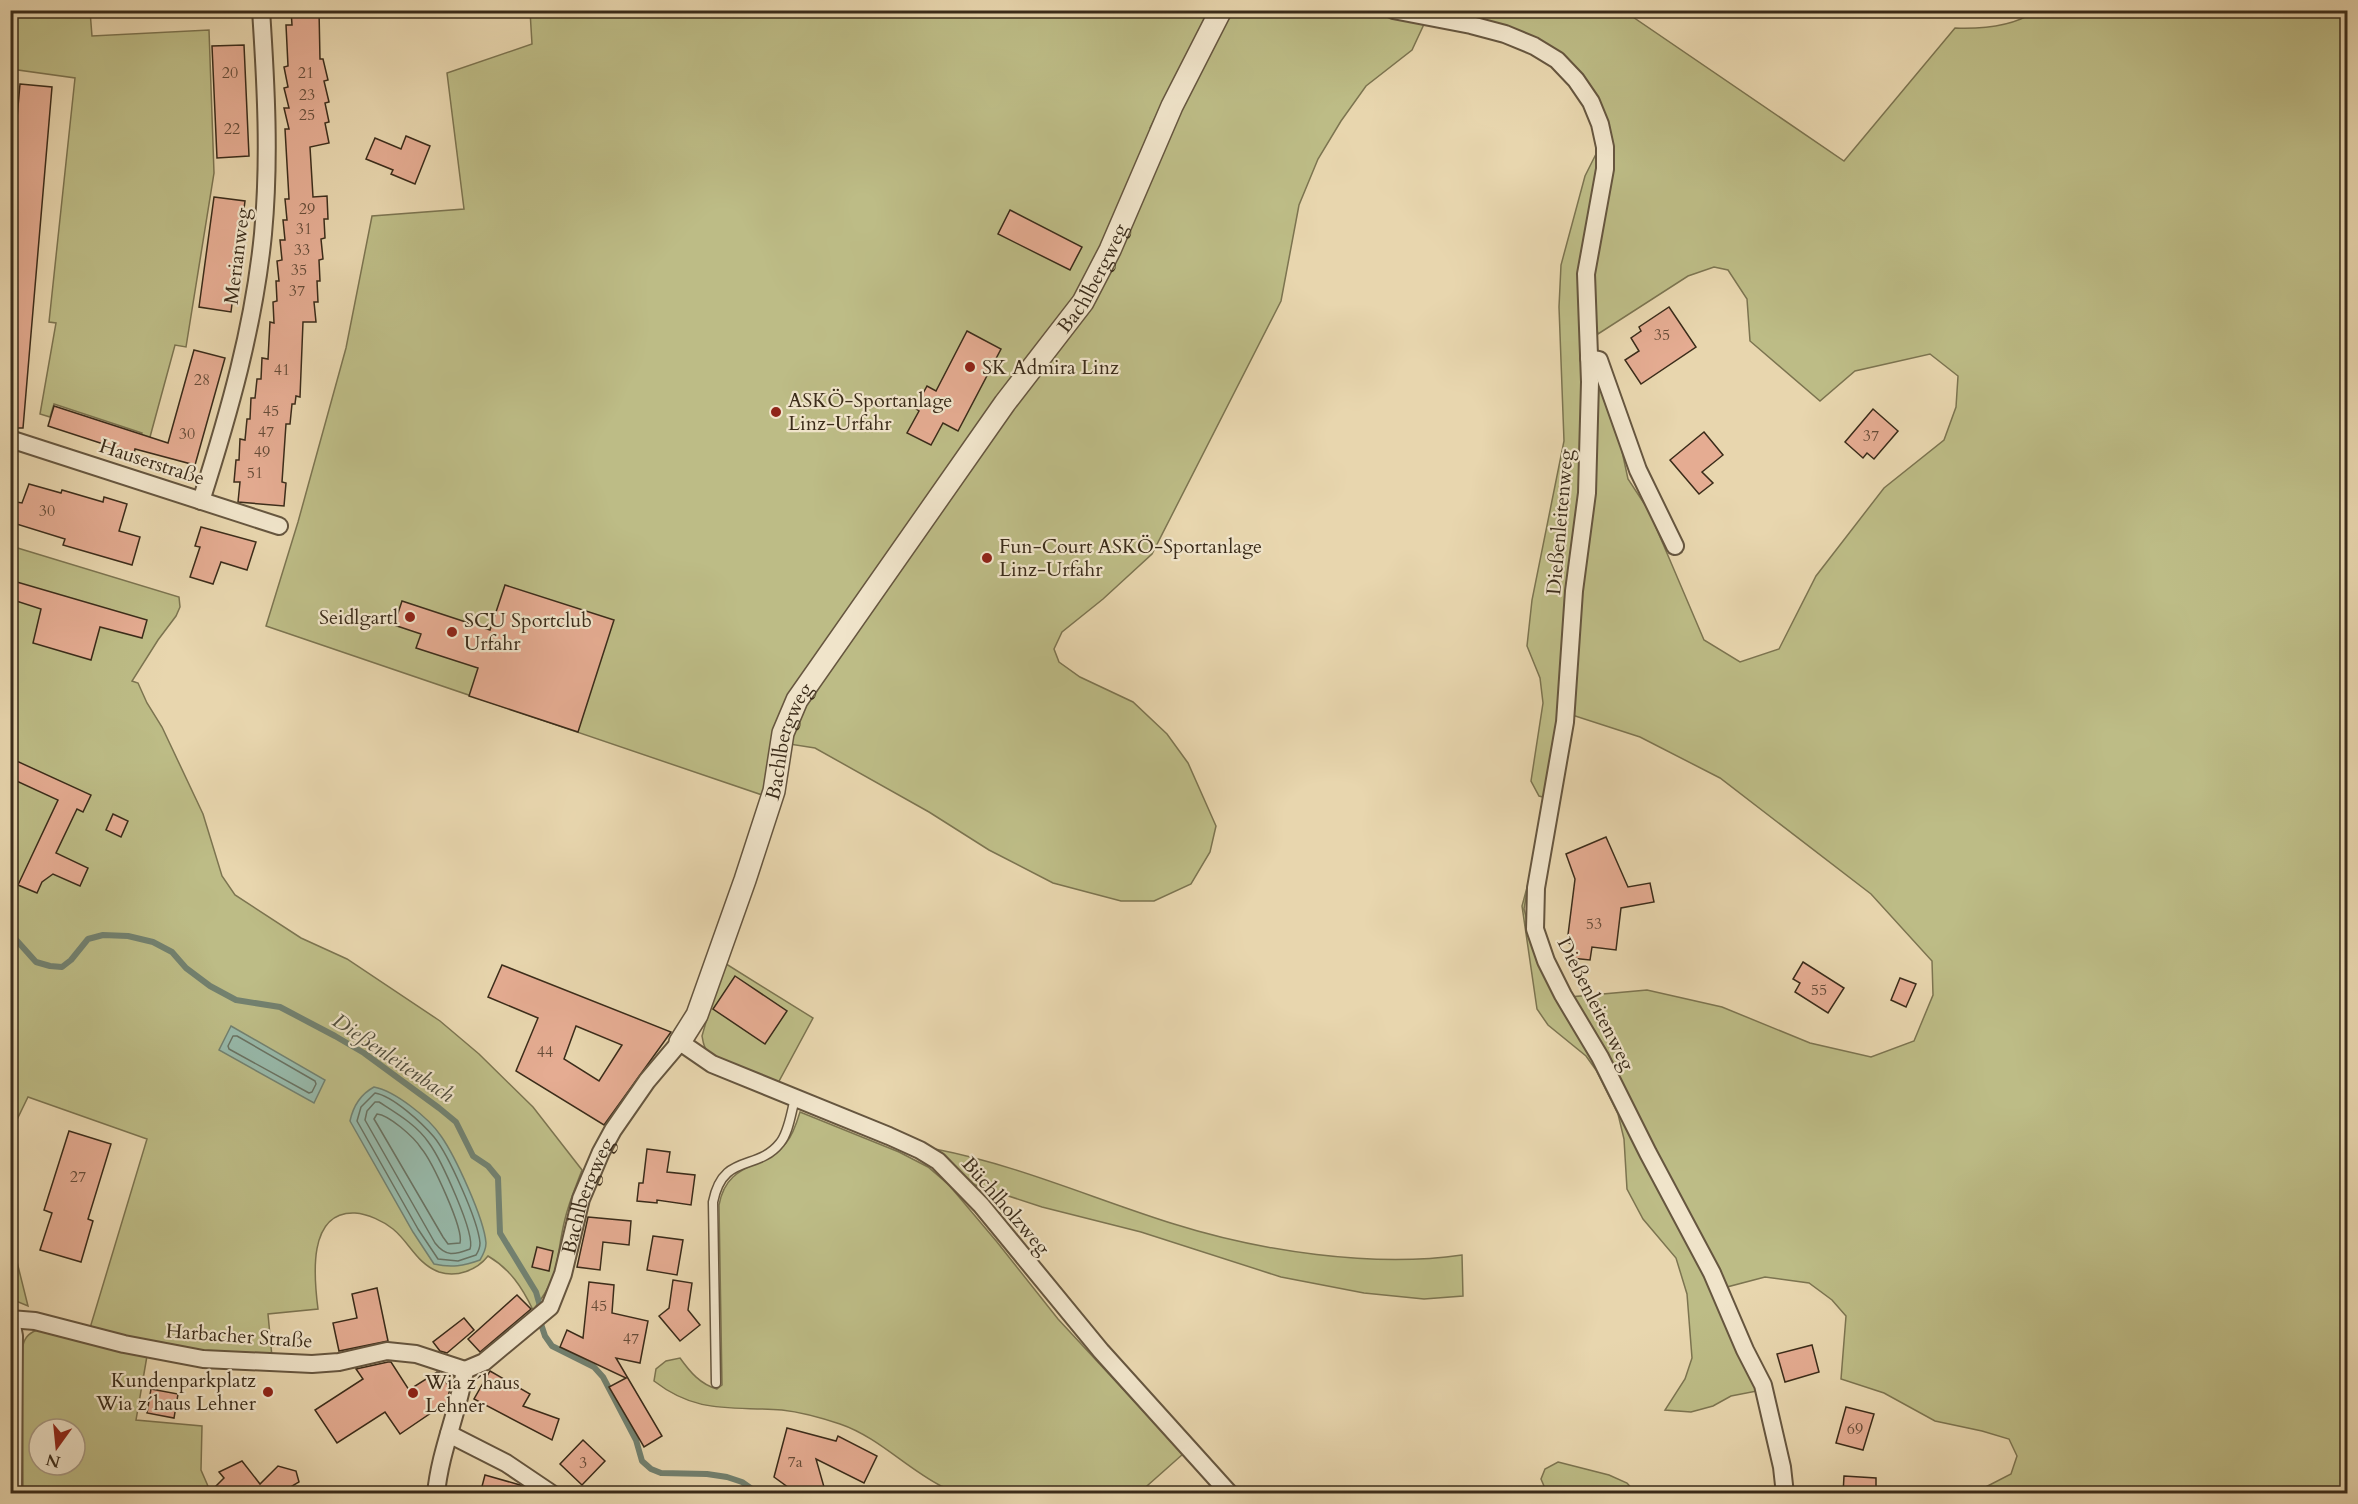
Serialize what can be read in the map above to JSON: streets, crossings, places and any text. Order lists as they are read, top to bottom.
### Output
{
  "streets": {
    "street": [
      "Merianweg",
      "Bachlbergweg",
      "Hauserstraße",
      "Dießenleitenweg",
      "Büchlholzweg",
      "Harbacher Straße"
    ]
  },
  "crossings": [
    ["Merianweg", "Hauserstraße"],
    ["Bachlbergweg", "Büchlholzweg"],
    ["Bachlbergweg", "Harbacher Straße"]
  ],
  "water": ["Dießenleitenbach"],
  "places": [
    "SK Admira Linz",
    "ASKÖ-Sportanlage Linz-Urfahr",
    "Fun-Court ASKÖ-Sportanlage Linz-Urfahr",
    "Seidlgartl",
    "SCU Sportclub Urfahr",
    "Kundenparkplatz Wia z´haus Lehner",
    "Wia z´haus Lehner"
  ],
  "house_numbers": [
    "20",
    "21",
    "23",
    "25",
    "22",
    "29",
    "31",
    "33",
    "35",
    "37",
    "35",
    "41",
    "28",
    "45",
    "47",
    "30",
    "37",
    "49",
    "51",
    "30",
    "53",
    "55",
    "44",
    "27",
    "45",
    "47",
    "69",
    "7a",
    "3"
  ],
  "north": "bottom"
}
